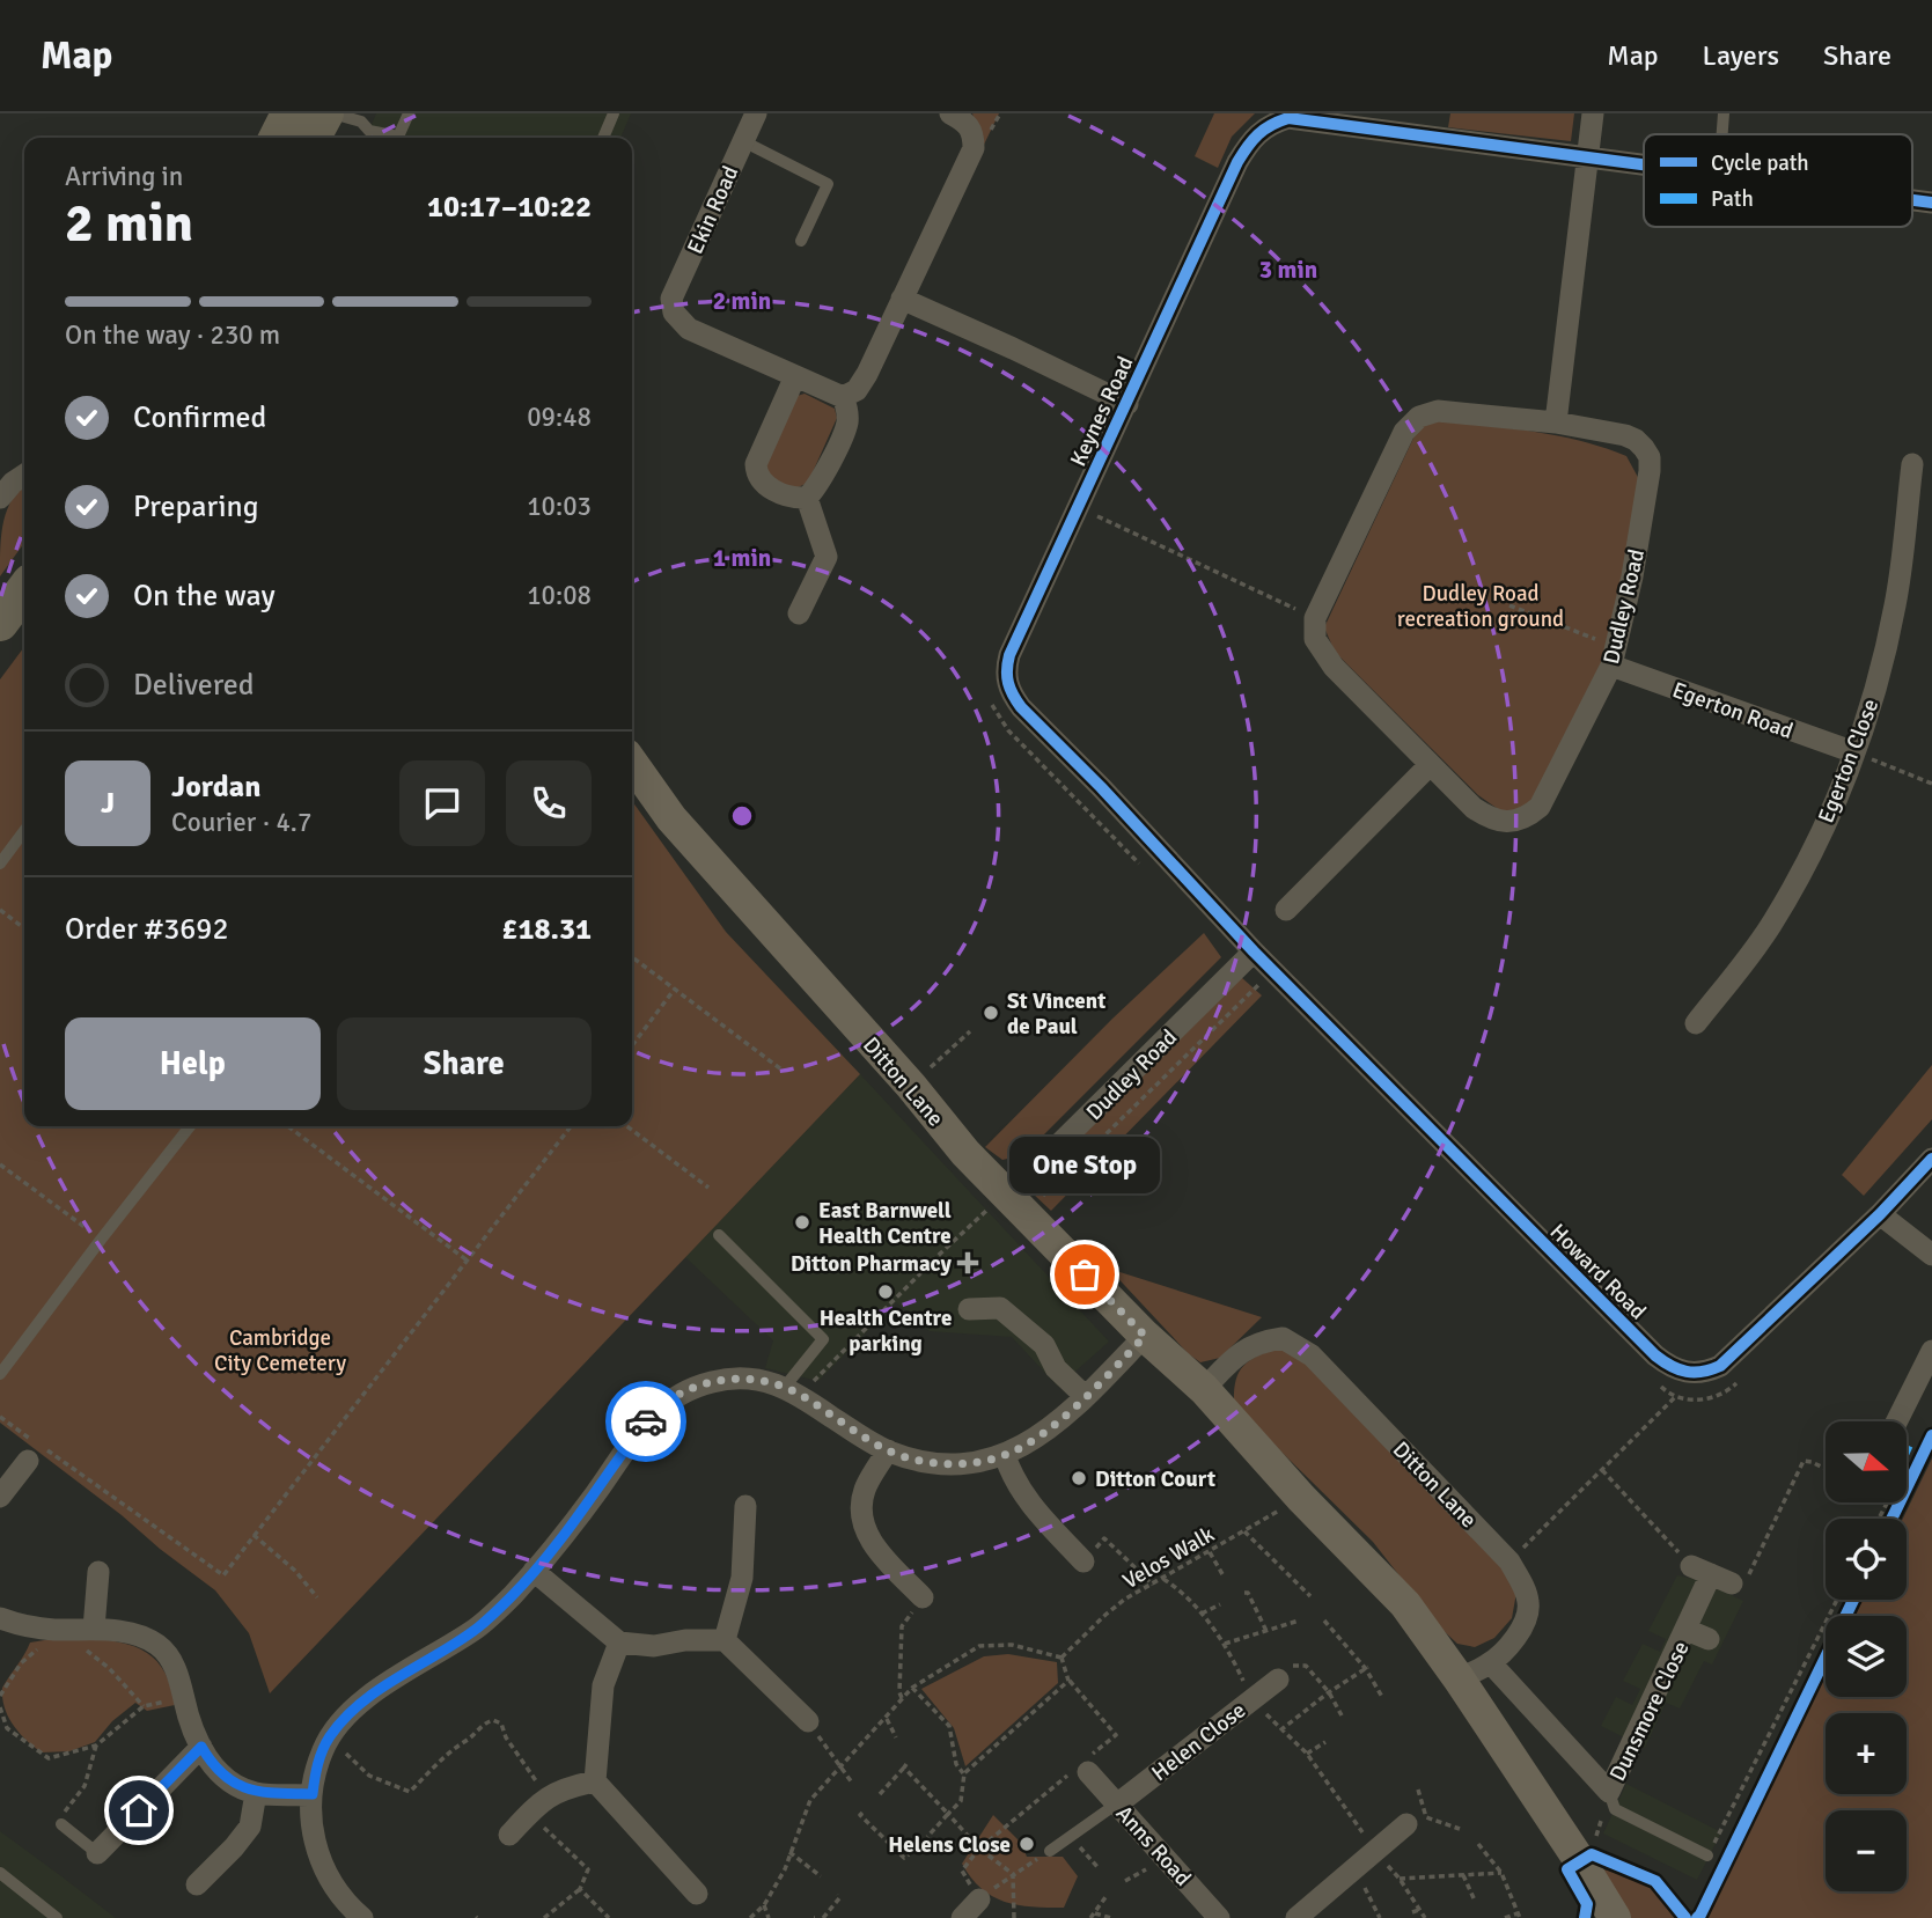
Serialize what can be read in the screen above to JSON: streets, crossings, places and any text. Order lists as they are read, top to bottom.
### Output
{
  "streets": {
    "main road": ["Ditton Lane"],
    "street": [
      "Ekin Road",
      "Keynes Road",
      "Dudley Road",
      "Egerton Road",
      "Egerton Close",
      "Howard Road",
      "Dunsmore Close",
      "Helen Close",
      "Anns Road"
    ],
    "path": ["Velos Walk"]
  },
  "crossings": [
    ["Keynes Road", "Dudley Road"],
    ["Keynes Road", "Howard Road"],
    ["Dudley Road", "Egerton Road"],
    ["Dudley Road", "Ditton Lane"],
    ["Dudley Road", "Howard Road"],
    ["Egerton Road", "Egerton Close"],
    ["Ditton Lane", "Velos Walk"],
    ["Ditton Lane", "Dunsmore Close"],
    ["Helen Close", "Anns Road"]
  ],
  "parks": ["Dudley Road recreation ground", "Cambridge City Cemetery"],
  "places": {
    "other": [
      "St Vincent de Paul",
      "East Barnwell Health Centre",
      "One Stop",
      "Health Centre parking",
      "Ditton Court",
      "Helens Close"
    ],
    "health": ["Ditton Pharmacy"]
  },
  "legend": ["Cycle path", "Path"],
  "north": "right",
  "page": {
    "header": "Map",
    "nav": ["Map", "Layers", "Share"],
    "heading": ["2 min", "Arriving in", "10:17–10:22"],
    "panel": [
      "Jordan",
      "Courier · 4.7",
      "Order #3692",
      "£18.31"
    ],
    "bar": "On the way · 230 m",
    "list": [
      ["Confirmed", "09:48"],
      ["Preparing", "10:03"],
      ["On the way", "10:08"],
      "Delivered"
    ],
    "round": "J",
    "buttons": ["Help", "Share"],
    "bubble": "One Stop",
    "map_buttons": ["+", "−"]
  },
  "rings": ["3 min", "2 min", "1 min"]
}
